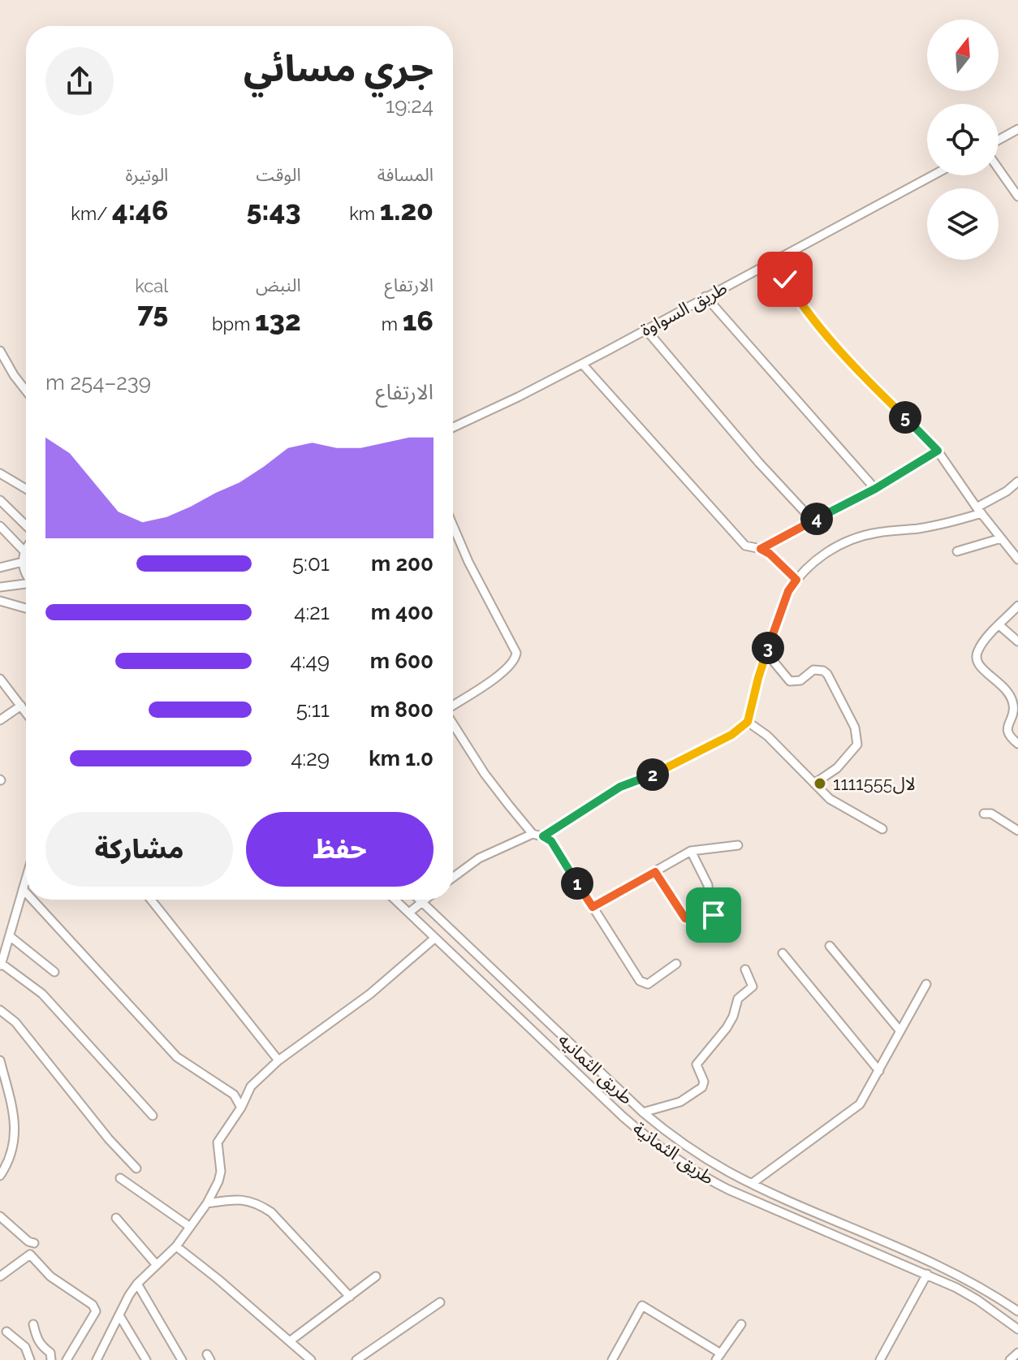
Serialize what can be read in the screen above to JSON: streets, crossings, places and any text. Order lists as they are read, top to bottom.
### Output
{
  "streets": {
    "street": ["طريق السواوة", "طريق الثمانيه", "طريق الثمانية"]
  },
  "places": ["1111555لال"],
  "north": "top",
  "page": {
    "heading": ["جري مسائي", "19:24"],
    "stats": [
      ["المسافة", "1.20 km"],
      ["الوقت", "5:43"],
      ["الوتيرة", "4:46 /km"],
      ["الارتفاع", "16 m"],
      ["النبض", "132 bpm"],
      ["kcal", "75"]
    ],
    "chart": ["الارتفاع", "239–254 m"],
    "pins": [
      "5",
      "4",
      "3",
      "2",
      "1"
    ],
    "list": [
      {
        "name": "200 m",
        "note": "5:01"
      },
      {
        "name": "400 m",
        "note": "4:21"
      },
      {
        "name": "600 m",
        "note": "4:49"
      },
      {
        "name": "800 m",
        "note": "5:11"
      },
      {
        "name": "1.0 km",
        "note": "4:29"
      }
    ],
    "buttons": ["حفظ", "مشاركة"]
  }
}
